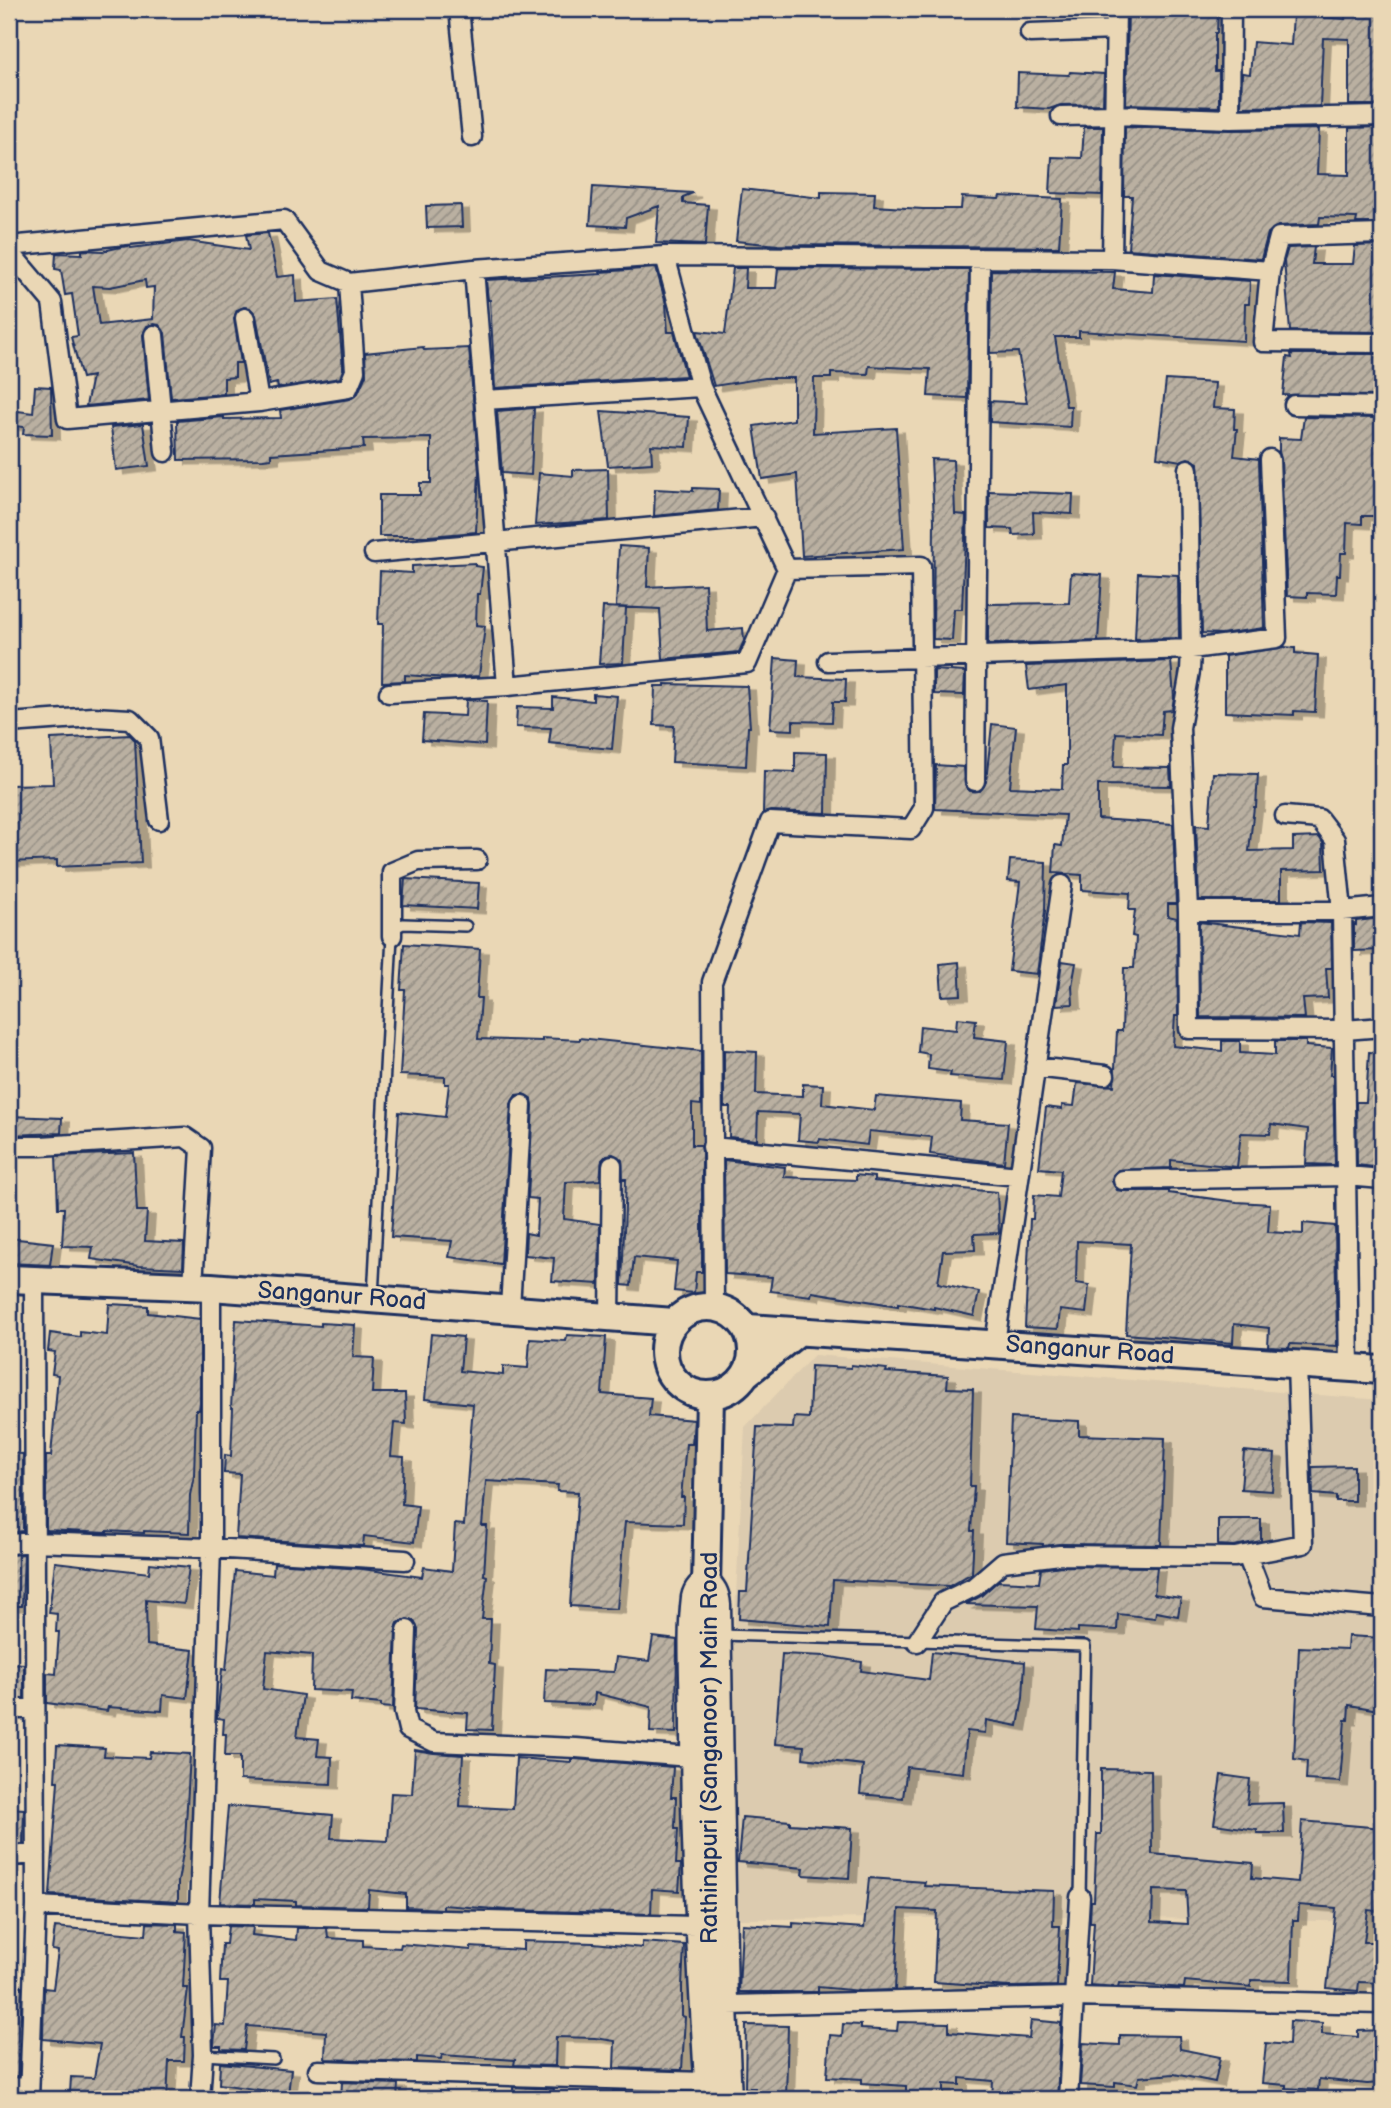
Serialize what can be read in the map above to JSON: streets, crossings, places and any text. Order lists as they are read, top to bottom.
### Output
{
  "streets": {
    "main road": ["Sanganur Road", "Rathinapuri (Sanganoor) Main Road"]
  },
  "crossings": [
    ["Sanganur Road", "Rathinapuri (Sanganoor) Main Road"]
  ]
}
